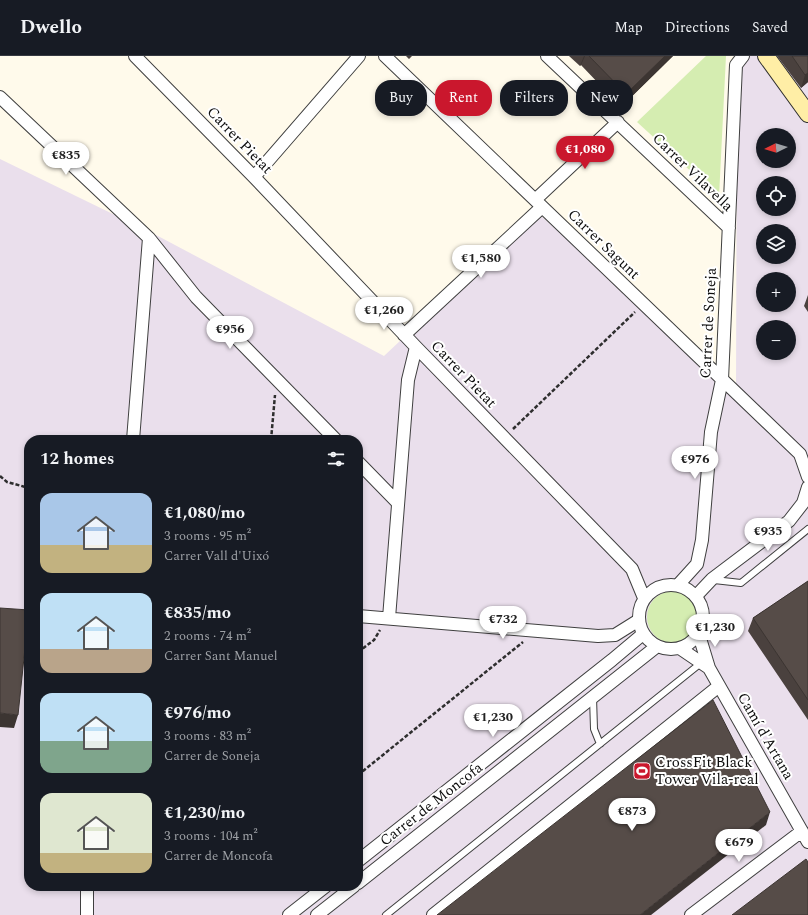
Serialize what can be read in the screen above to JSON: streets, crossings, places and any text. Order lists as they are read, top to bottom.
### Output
{
  "streets": {
    "street": [
      "Carrer Pietat",
      "Carrer Vilavella",
      "Carrer Sagunt",
      "Carrer de Soneja",
      "Camí d'Artana",
      "Carrer de Moncofa"
    ]
  },
  "crossings": [
    ["Carrer Pietat", "Carrer de Soneja"],
    ["Carrer Pietat", "Camí d'Artana"],
    ["Carrer Pietat", "Carrer de Moncofa"],
    ["Carrer Vilavella", "Carrer de Soneja"],
    ["Carrer Sagunt", "Carrer de Soneja"],
    ["Carrer de Soneja", "Camí d'Artana"],
    ["Carrer de Soneja", "Carrer de Moncofa"],
    ["Camí d'Artana", "Carrer de Moncofa"]
  ],
  "places": {
    "sports": ["CrossFit Black Tower Vila-real"]
  },
  "north": "left",
  "page": {
    "header": "Dwello",
    "nav": ["Map", "Directions", "Saved"],
    "chip": [
      "Buy",
      "Rent",
      "Filters",
      "New"
    ],
    "map_buttons": ["+", "−"],
    "price": [
      "€1,080",
      "€835",
      "€1,580",
      "€1,260",
      "€956",
      "€976",
      "€935",
      "€732",
      "€1,230",
      "€1,230",
      "€873",
      "€679"
    ],
    "heading": "12 homes",
    "list": [
      {
        "name": "€1,080/mo",
        "note": "3 rooms · 95 m² · Carrer Vall d'Uixó"
      },
      {
        "name": "€835/mo",
        "note": "2 rooms · 74 m² · Carrer Sant Manuel"
      },
      {
        "name": "€976/mo",
        "note": "3 rooms · 83 m² · Carrer de Soneja"
      },
      {
        "name": "€1,230/mo",
        "note": "3 rooms · 104 m² · Carrer de Moncofa"
      }
    ]
  }
}
